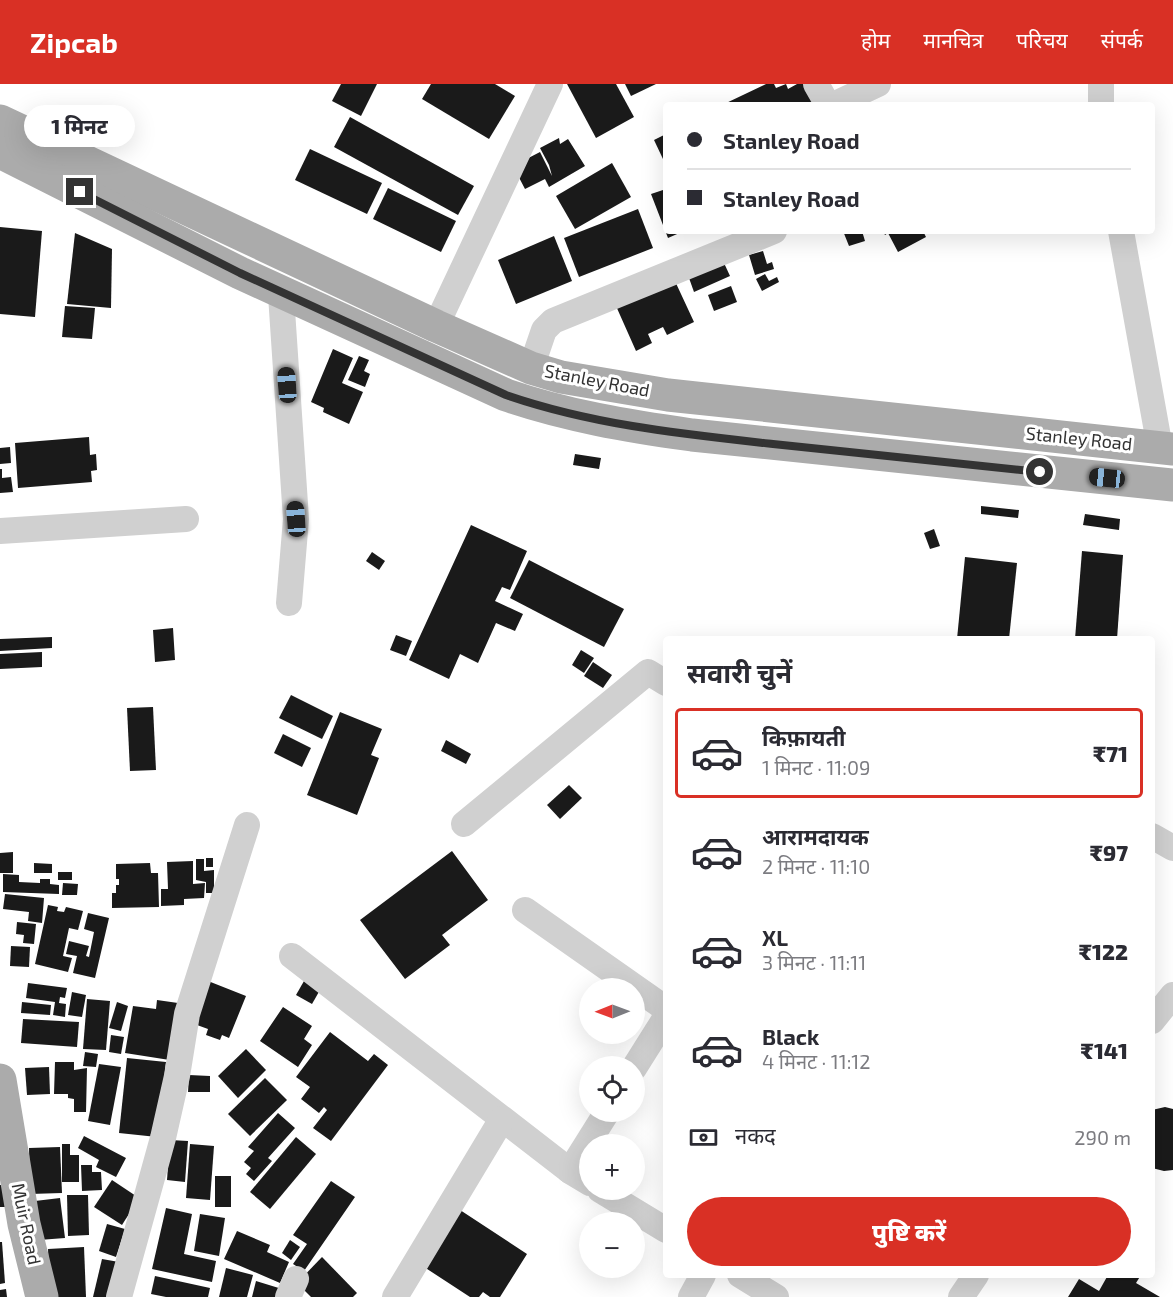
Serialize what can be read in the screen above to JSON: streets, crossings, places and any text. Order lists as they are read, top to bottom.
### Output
{
  "streets": {
    "main road": ["Stanley Road", "Muir Road"]
  },
  "north": "left",
  "page": {
    "header": "Zipcab",
    "nav": [
      "होम",
      "मानचित्र",
      "परिचय",
      "संपर्क"
    ],
    "banner": ["Stanley Road", "Stanley Road"],
    "bubble": "1 मिनट",
    "heading": "सवारी चुनें",
    "list": [
      {
        "name": "किफ़ायती",
        "note": "1 मिनट · 11:09",
        "value": "₹71"
      },
      {
        "name": "आरामदायक",
        "note": "2 मिनट · 11:10",
        "value": "₹97"
      },
      {
        "name": "XL",
        "note": "3 मिनट · 11:11",
        "value": "₹122"
      },
      {
        "name": "Black",
        "note": "4 मिनट · 11:12",
        "value": "₹141"
      }
    ],
    "map_buttons": ["+", "−"],
    "pay": ["नकद", "290 m"],
    "buttons": "पुष्टि करें"
  }
}
